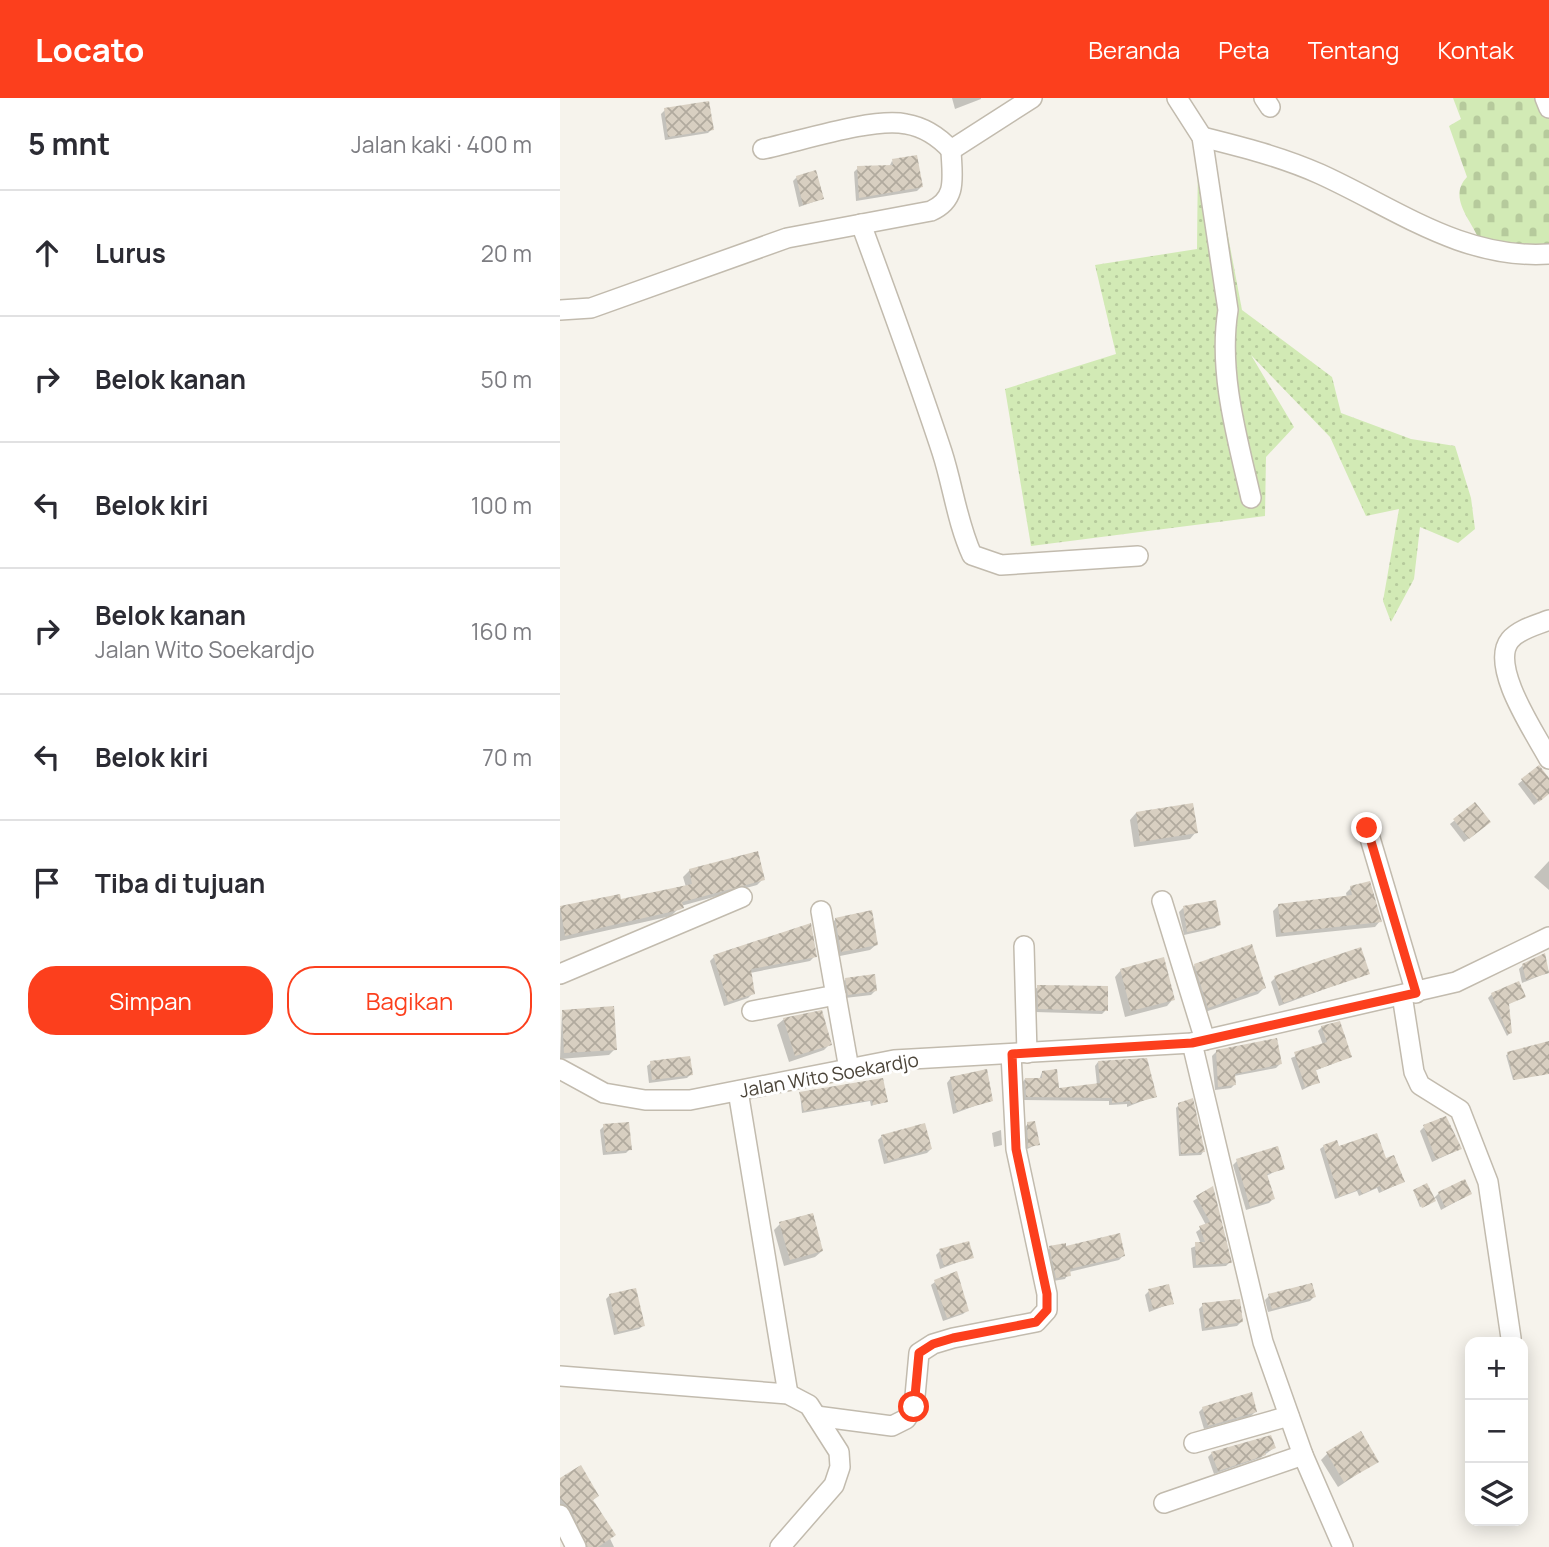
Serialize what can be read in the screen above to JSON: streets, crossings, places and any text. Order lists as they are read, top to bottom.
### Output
{
  "streets": {
    "street": ["Jalan Wito Soekardjo"]
  },
  "page": {
    "header": "Locato",
    "nav": [
      "Beranda",
      "Peta",
      "Tentang",
      "Kontak"
    ],
    "heading": ["5 mnt", "Jalan kaki · 400 m"],
    "list": [
      ["Lurus", "20 m"],
      ["Belok kanan", "50 m"],
      ["Belok kiri", "100 m"],
      ["Belok kanan", "Jalan Wito Soekardjo", "160 m"],
      ["Belok kiri", "70 m"],
      "Tiba di tujuan"
    ],
    "buttons": ["Simpan", "Bagikan"],
    "map_buttons": ["+", "−"]
  }
}
